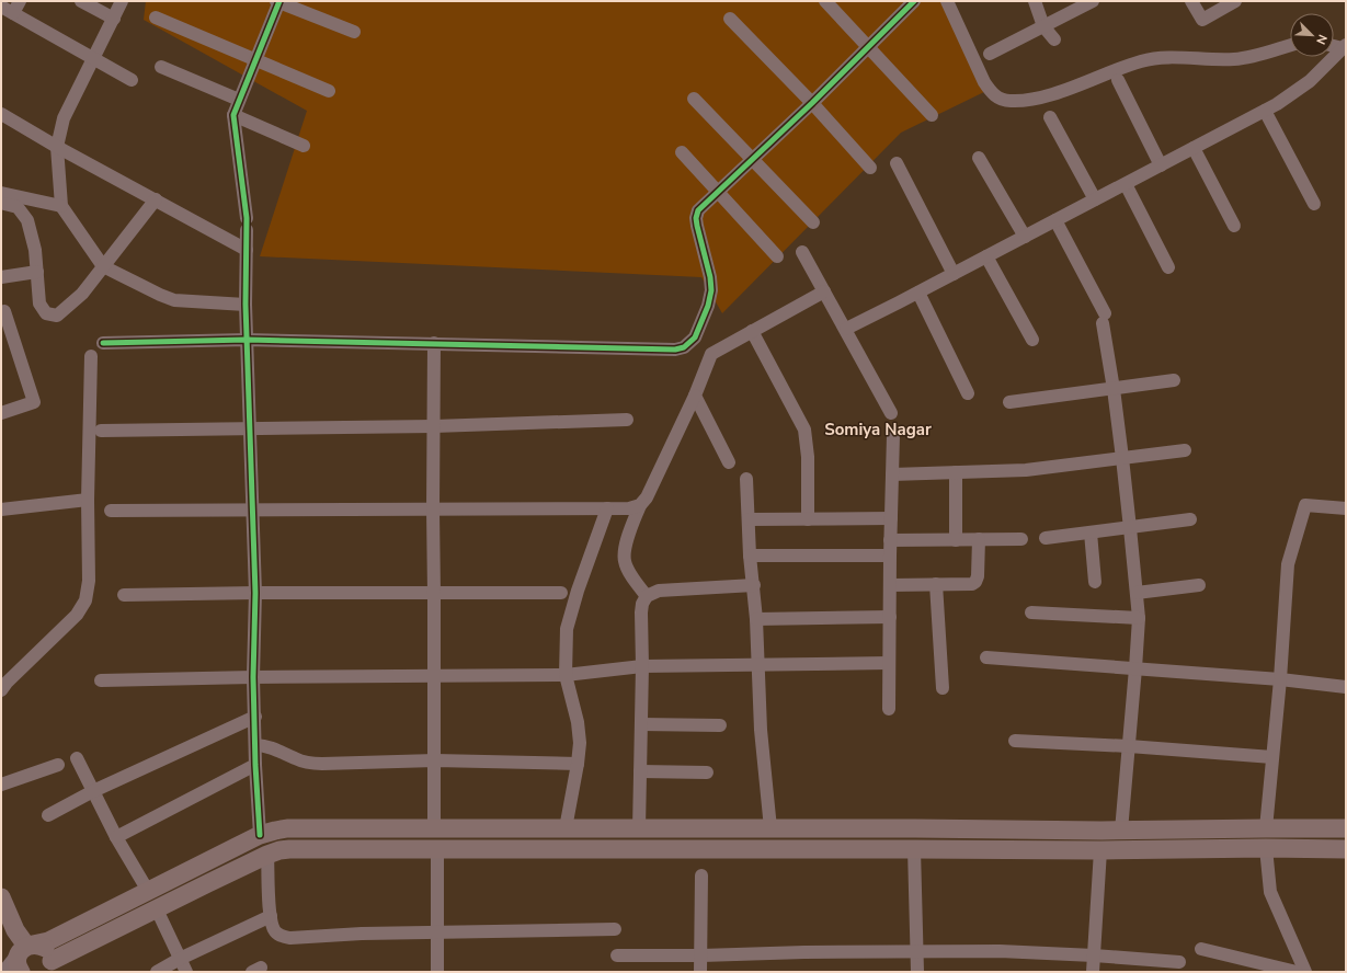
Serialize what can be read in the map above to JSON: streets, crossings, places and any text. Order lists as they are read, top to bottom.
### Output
{
  "districts": ["Somiya Nagar"],
  "north": "bottom right"
}
